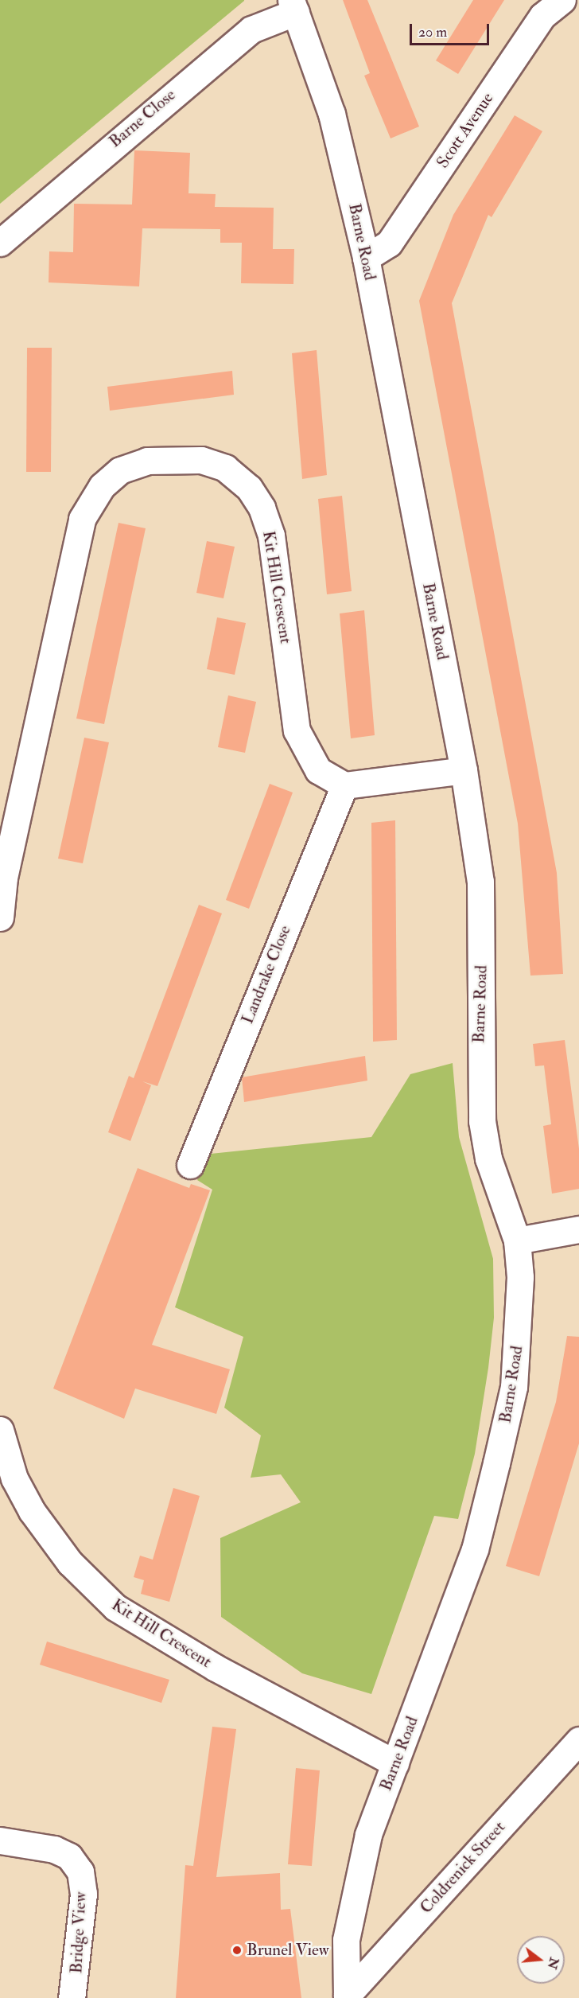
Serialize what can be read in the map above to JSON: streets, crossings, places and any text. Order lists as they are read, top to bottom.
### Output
{
  "streets": {
    "street": [
      "Barne Close",
      "Scott Avenue",
      "Barne Road",
      "Kit Hill Crescent",
      "Landrake Close",
      "Coldrenick Street",
      "Bridge View"
    ]
  },
  "crossings": [
    ["Barne Close", "Barne Road"],
    ["Scott Avenue", "Barne Road"],
    ["Barne Road", "Kit Hill Crescent"],
    ["Barne Road", "Coldrenick Street"],
    ["Kit Hill Crescent", "Landrake Close"]
  ],
  "places": ["Brunel View"],
  "scale_bar": "20 m",
  "north": "right"
}
